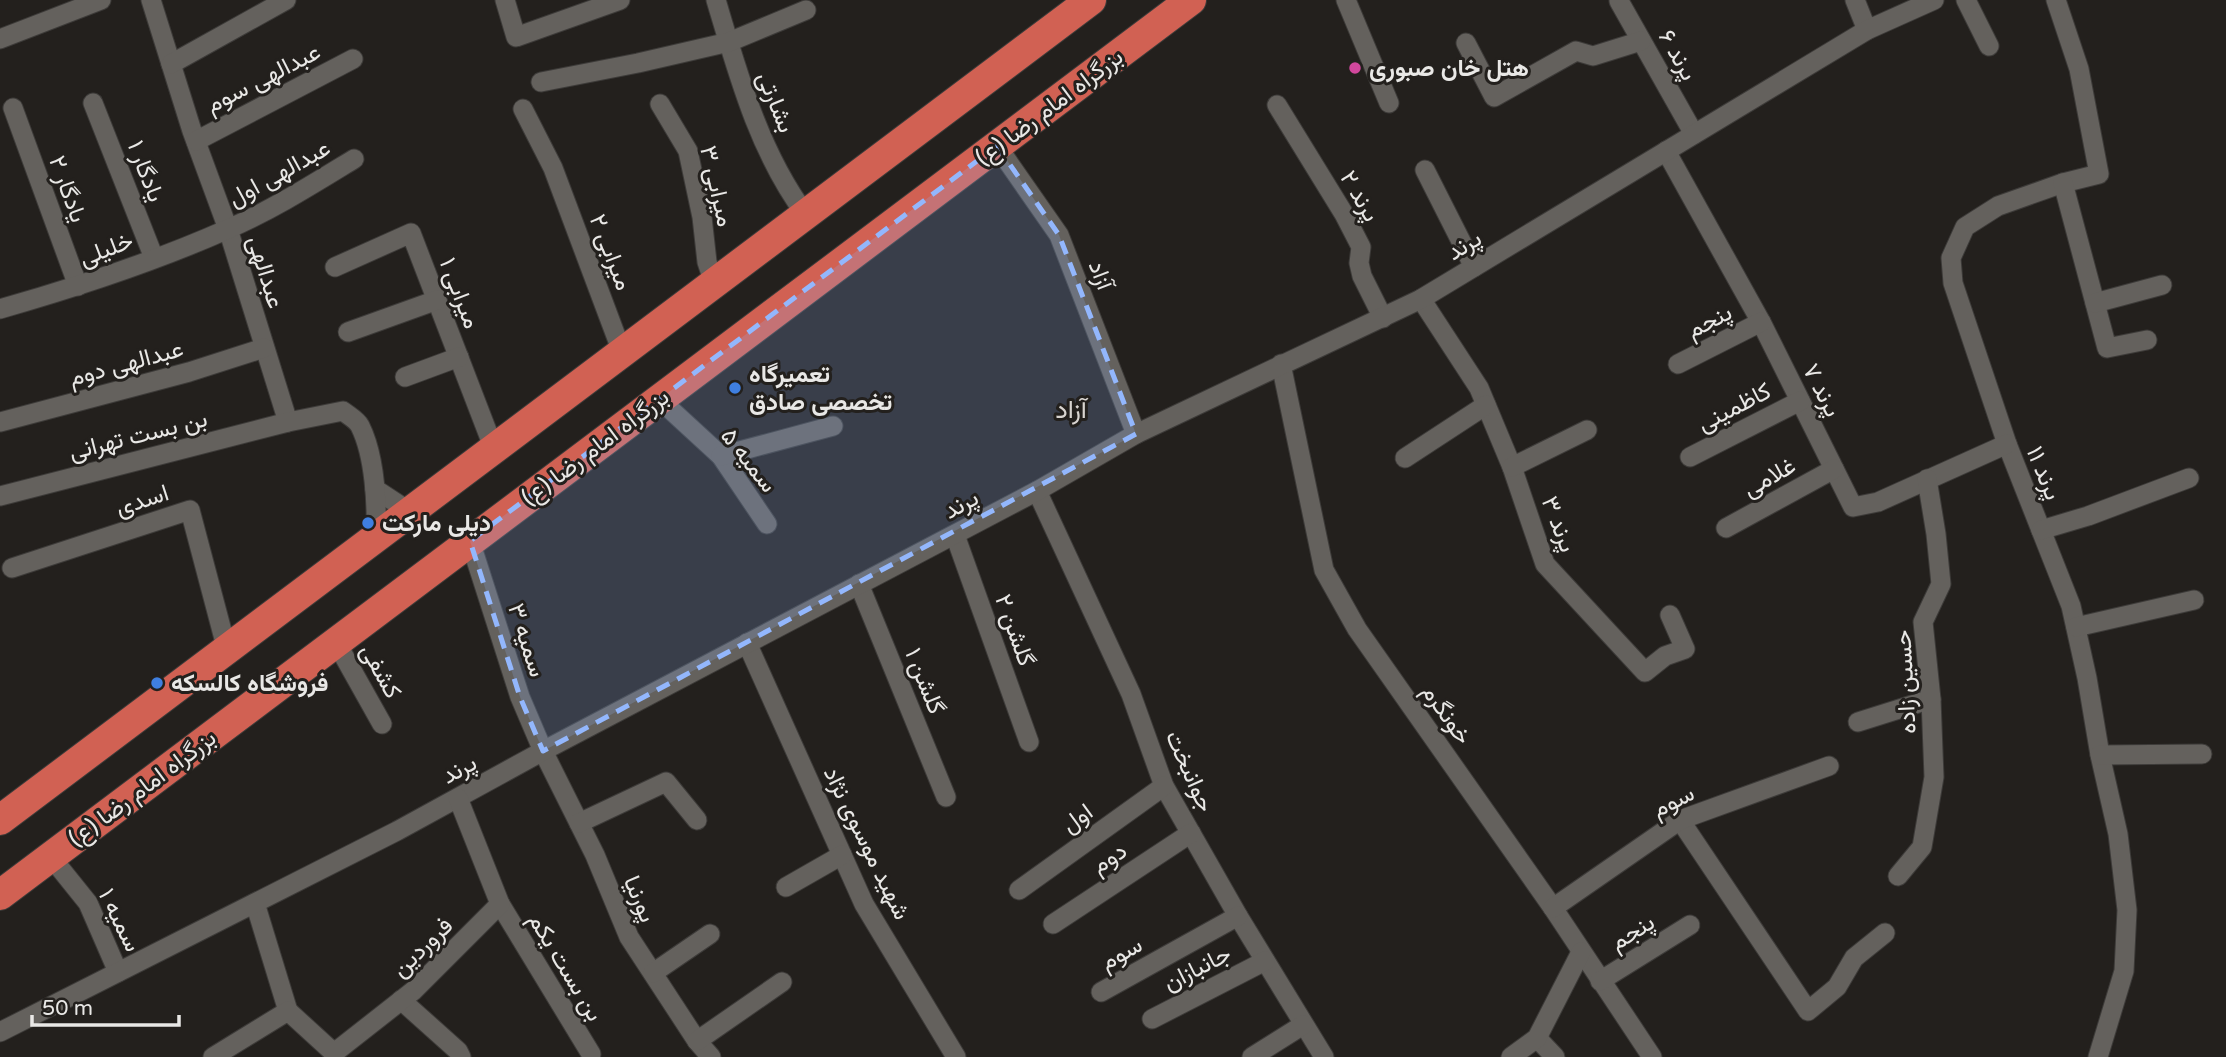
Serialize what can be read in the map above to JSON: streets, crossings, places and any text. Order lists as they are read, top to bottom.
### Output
{
  "streets": {
    "highway": ["بزرگراه امام رضا (ع)"],
    "street": [
      "پرند ۶",
      "عبدالهی سوم",
      "بشارتی",
      "یادگار ۱",
      "عبدالهی اول",
      "میرابی ۳",
      "یادگار ۲",
      "پرند ۲",
      "پرند",
      "خلیلی",
      "میرابی ۲",
      "عبدالهی",
      "آزاد",
      "میرابی ۱",
      "پنجم",
      "عبدالهی دوم",
      "پرند ۷",
      "کاظمینی",
      "بن بست تهرانی",
      "سمیه ۵",
      "پرند ۱۱",
      "غلامی",
      "اسدی",
      "پرند ۳",
      "گلشن ۲",
      "سمیه ۳",
      "کشفی",
      "گلشن ۱",
      "حسین زاده",
      "خونگرم",
      "جوانبخت",
      "سوم",
      "اول",
      "شهید موسوی نژاد",
      "دوم",
      "پورنیا",
      "سمیه ۱",
      "فروردین",
      "بن بست یکم",
      "جانبازان"
    ]
  },
  "crossings": [
    ["پرند ۶", "پرند"],
    ["عبدالهی سوم", "عبدالهی"],
    ["بزرگراه امام رضا (ع)", "آزاد"],
    ["بزرگراه امام رضا (ع)", "سمیه ۵"],
    ["بزرگراه امام رضا (ع)", "سمیه ۳"],
    ["بزرگراه امام رضا (ع)", "کشفی"],
    ["بزرگراه امام رضا (ع)", "سمیه ۱"],
    ["یادگار ۱", "خلیلی"],
    ["عبدالهی اول", "خلیلی"],
    ["عبدالهی اول", "عبدالهی"],
    ["یادگار ۲", "خلیلی"],
    ["پرند ۲", "پرند"],
    ["پرند", "آزاد"],
    ["پرند", "پرند ۷"],
    ["پرند", "پرند ۳"],
    ["پرند", "گلشن ۲"],
    ["پرند", "سمیه ۳"],
    ["پرند", "گلشن ۱"],
    ["پرند", "خونگرم"],
    ["پرند", "جوانبخت"],
    ["پرند", "شهید موسوی نژاد"],
    ["پرند", "پورنیا"],
    ["پرند", "سمیه ۱"],
    ["پرند", "فروردین"],
    ["خلیلی", "عبدالهی"],
    ["عبدالهی", "عبدالهی دوم"],
    ["عبدالهی", "بن بست تهرانی"],
    ["پنجم", "پرند ۷"],
    ["پنجم", "خونگرم"],
    ["پرند ۷", "کاظمینی"],
    ["پرند ۷", "پرند ۱۱"],
    ["پرند ۷", "غلامی"],
    ["پرند ۷", "حسین زاده"],
    ["سمیه ۳", "پورنیا"],
    ["خونگرم", "سوم"],
    ["جوانبخت", "سوم"],
    ["جوانبخت", "اول"],
    ["جوانبخت", "دوم"],
    ["جوانبخت", "جانبازان"],
    ["فروردین", "بن بست یکم"]
  ],
  "districts": ["آزاد"],
  "places": [
    "هتل خان صبوری",
    "تعمیرگاه تخصصی صادق",
    "دیلی مارکت",
    "فروشگاه کالسکه"
  ],
  "scale_bar": "50 m"
}
